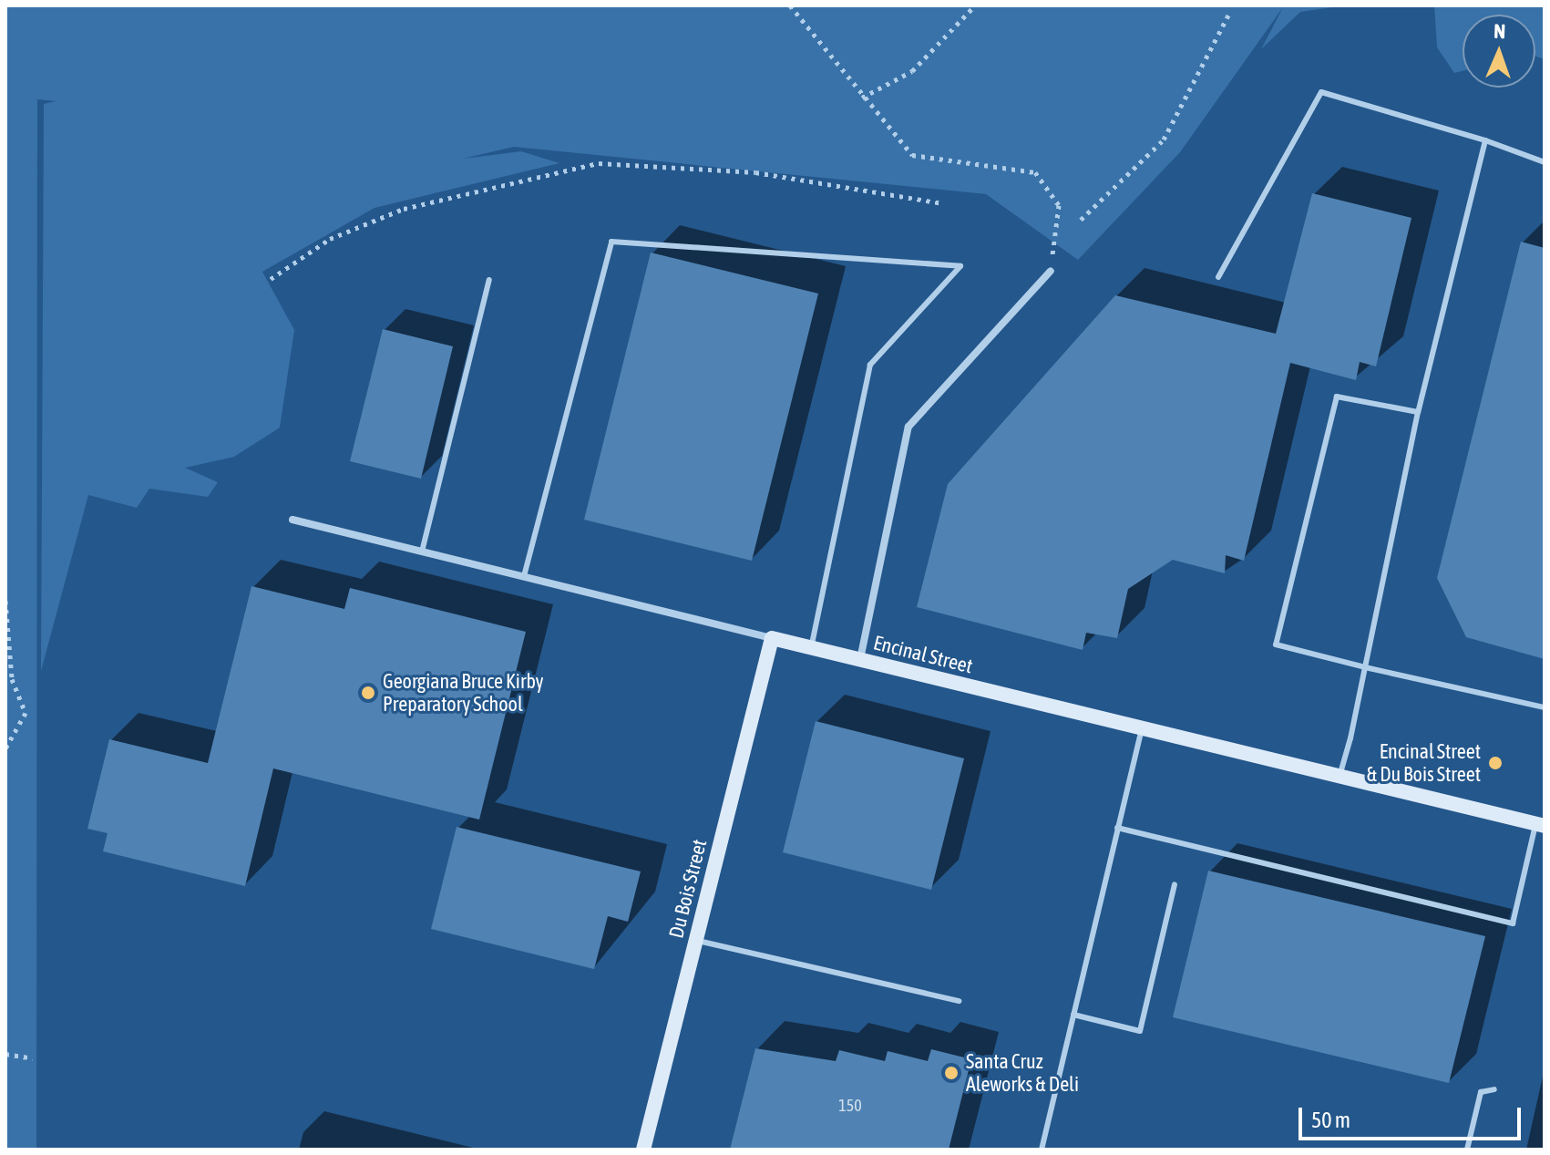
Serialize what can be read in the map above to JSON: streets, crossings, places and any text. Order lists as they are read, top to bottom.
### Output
{
  "streets": {
    "street": ["Encinal Street", "Du Bois Street"]
  },
  "crossings": [
    ["Encinal Street", "Du Bois Street"]
  ],
  "places": ["Georgiana Bruce Kirby Preparatory School", "Encinal Street & Du Bois Street", "Santa Cruz Aleworks & Deli"],
  "house_numbers": ["150"],
  "scale_bar": "50 m",
  "north": "top"
}
